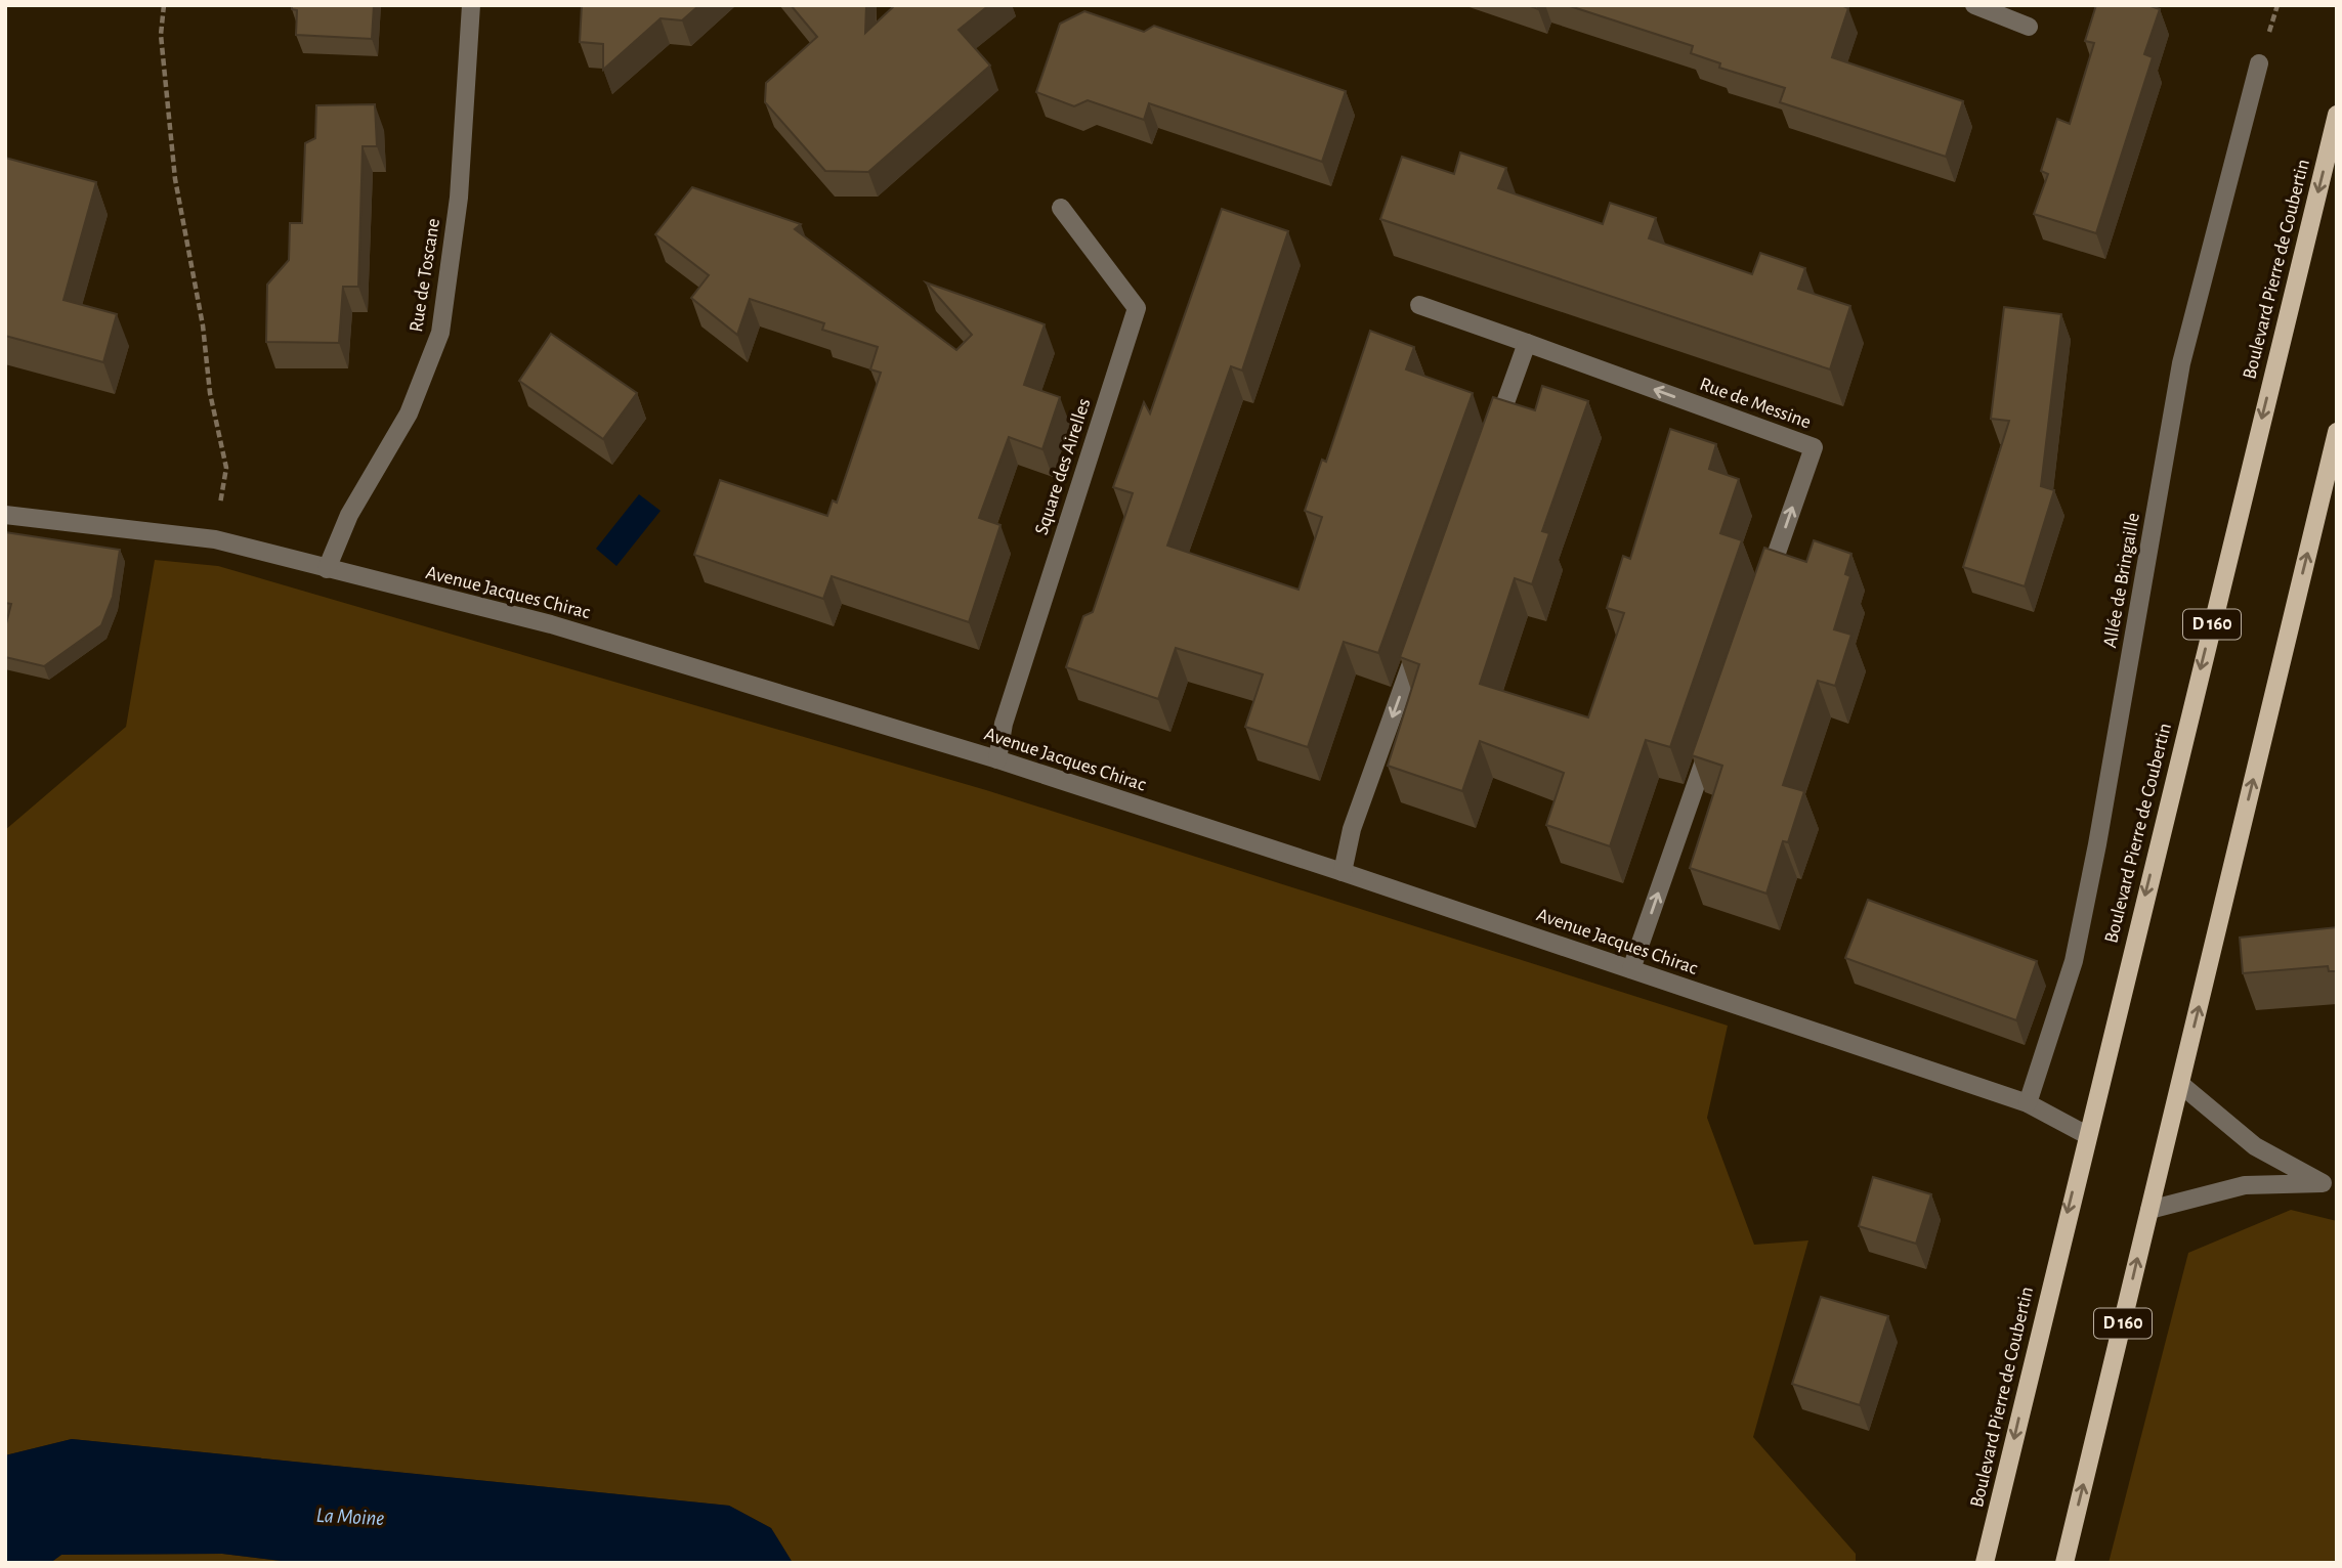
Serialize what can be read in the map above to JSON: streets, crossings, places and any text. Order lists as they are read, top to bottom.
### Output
{
  "streets": {
    "main road": ["Boulevard Pierre de Coubertin", "D 160"],
    "street": [
      "Rue de Toscane",
      "Rue de Messine",
      "Square des Airelles",
      "Allée de Bringaille",
      "Avenue Jacques Chirac"
    ]
  },
  "crossings": [
    ["Boulevard Pierre de Coubertin", "Avenue Jacques Chirac"],
    ["Rue de Toscane", "Avenue Jacques Chirac"],
    ["Square des Airelles", "Avenue Jacques Chirac"],
    ["Allée de Bringaille", "Avenue Jacques Chirac"]
  ],
  "water": ["La Moine"]
}
